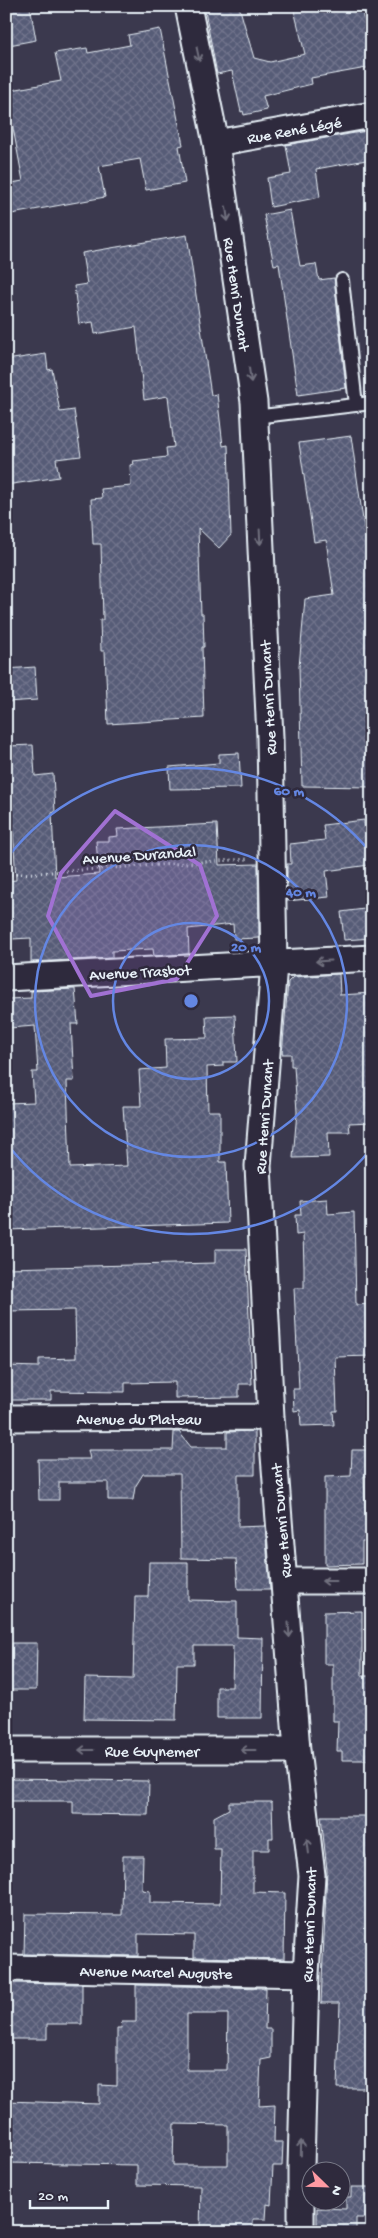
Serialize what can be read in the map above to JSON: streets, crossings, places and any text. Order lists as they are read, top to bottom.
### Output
{
  "streets": {
    "street": [
      "Rue René Légé",
      "Rue Henri Dunant",
      "Avenue Trasbot",
      "Avenue du Plateau",
      "Rue Guynemer",
      "Avenue Marcel Auguste"
    ],
    "path": ["Avenue Durandal"]
  },
  "crossings": [
    ["Rue René Légé", "Rue Henri Dunant"],
    ["Rue Henri Dunant", "Avenue Durandal"],
    ["Rue Henri Dunant", "Avenue Trasbot"],
    ["Rue Henri Dunant", "Avenue du Plateau"],
    ["Rue Henri Dunant", "Rue Guynemer"],
    ["Rue Henri Dunant", "Avenue Marcel Auguste"]
  ],
  "one_way": ["Rue Guynemer"],
  "scale_bar": "20 m",
  "north": "bottom right",
  "rings": ["60 m", "40 m", "20 m"]
}
